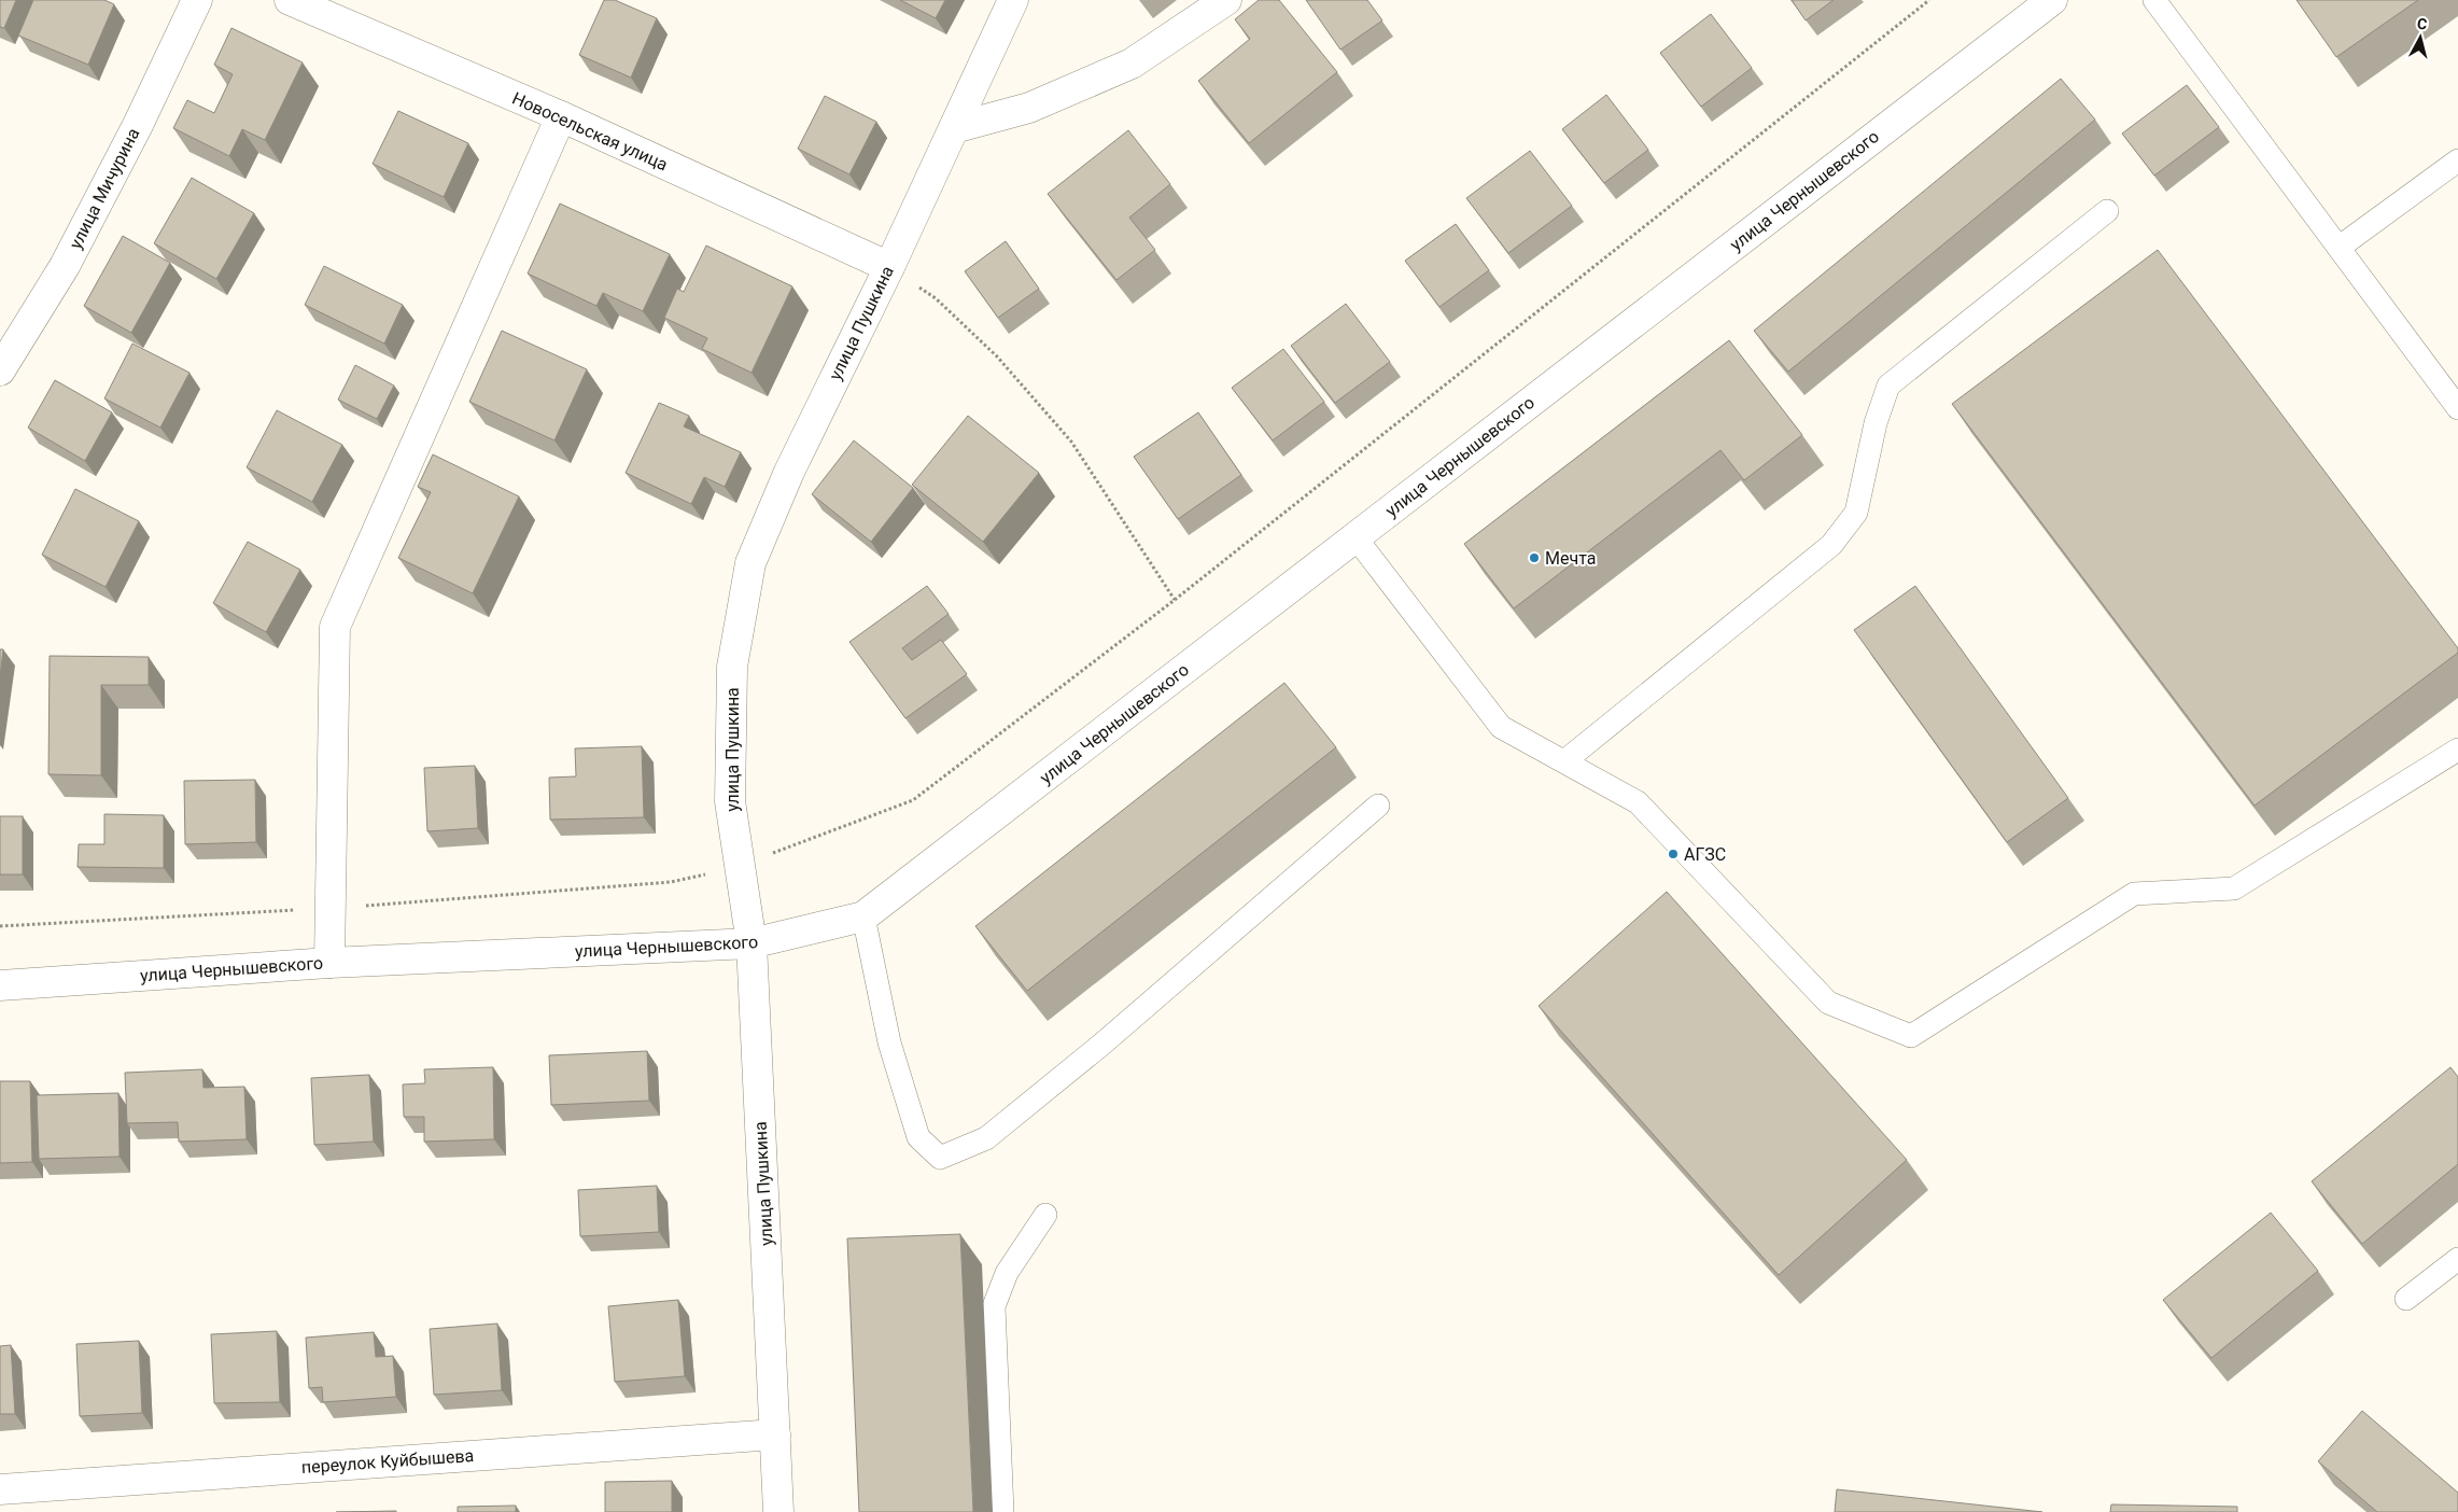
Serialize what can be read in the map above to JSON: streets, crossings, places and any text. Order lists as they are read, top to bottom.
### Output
{
  "streets": {
    "street": [
      "Новосельская улица",
      "улица Мичурина",
      "улица Чернышевского",
      "улица Пушкина",
      "переулок Куйбышева"
    ]
  },
  "crossings": [
    ["Новосельская улица", "улица Пушкина"],
    ["улица Чернышевского", "улица Пушкина"],
    ["улица Пушкина", "переулок Куйбышева"]
  ],
  "places": ["Мечта", "АГЗС"],
  "north": "top"
}
